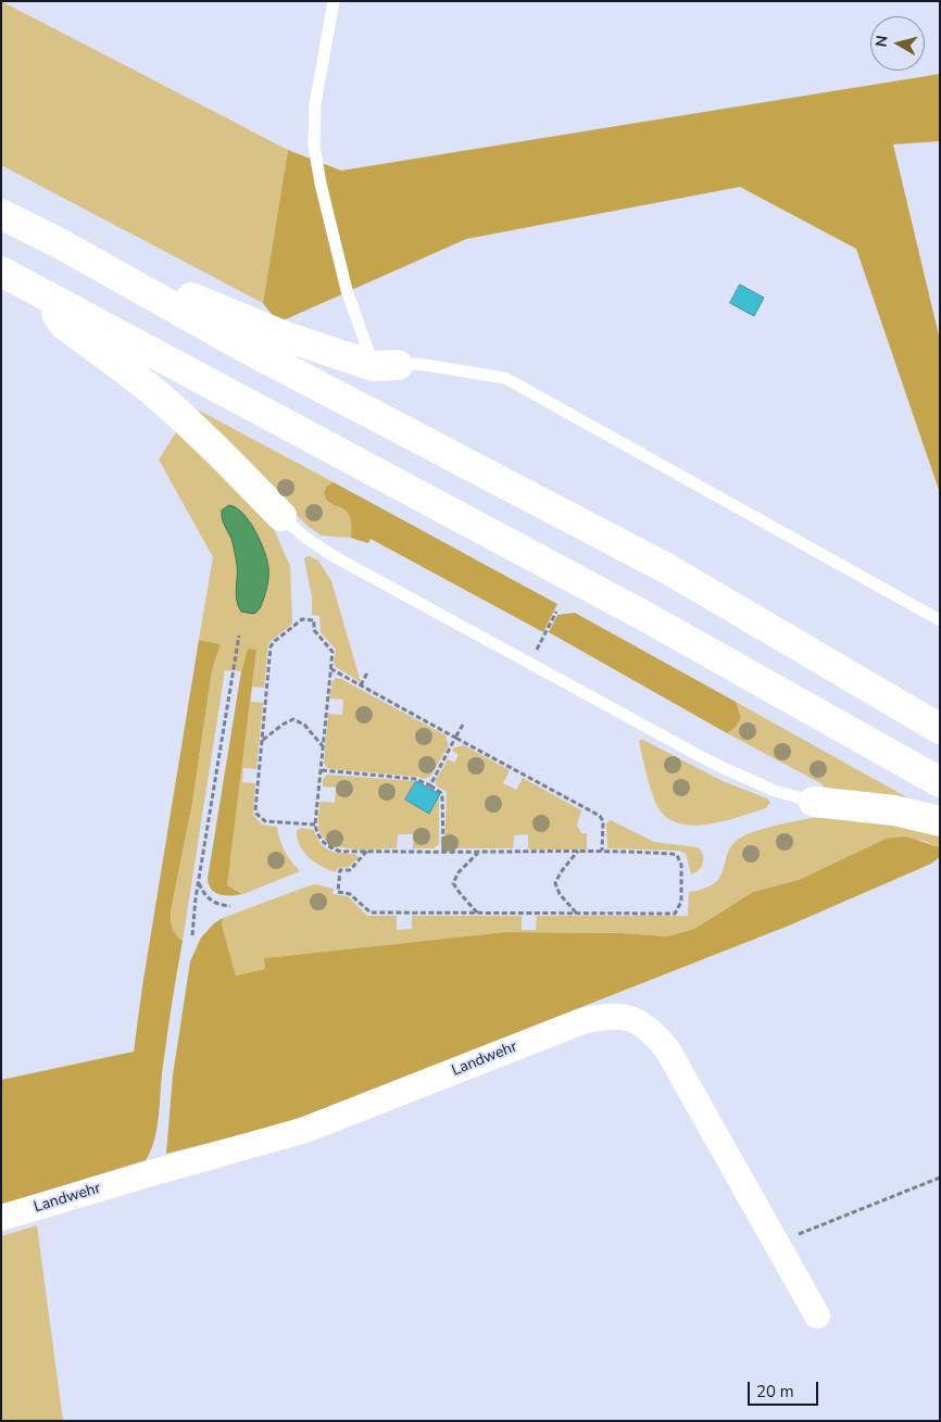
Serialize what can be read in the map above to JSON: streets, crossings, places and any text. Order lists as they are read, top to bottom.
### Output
{
  "streets": {
    "street": ["Landwehr"]
  },
  "scale_bar": "20 m",
  "north": "left"
}
